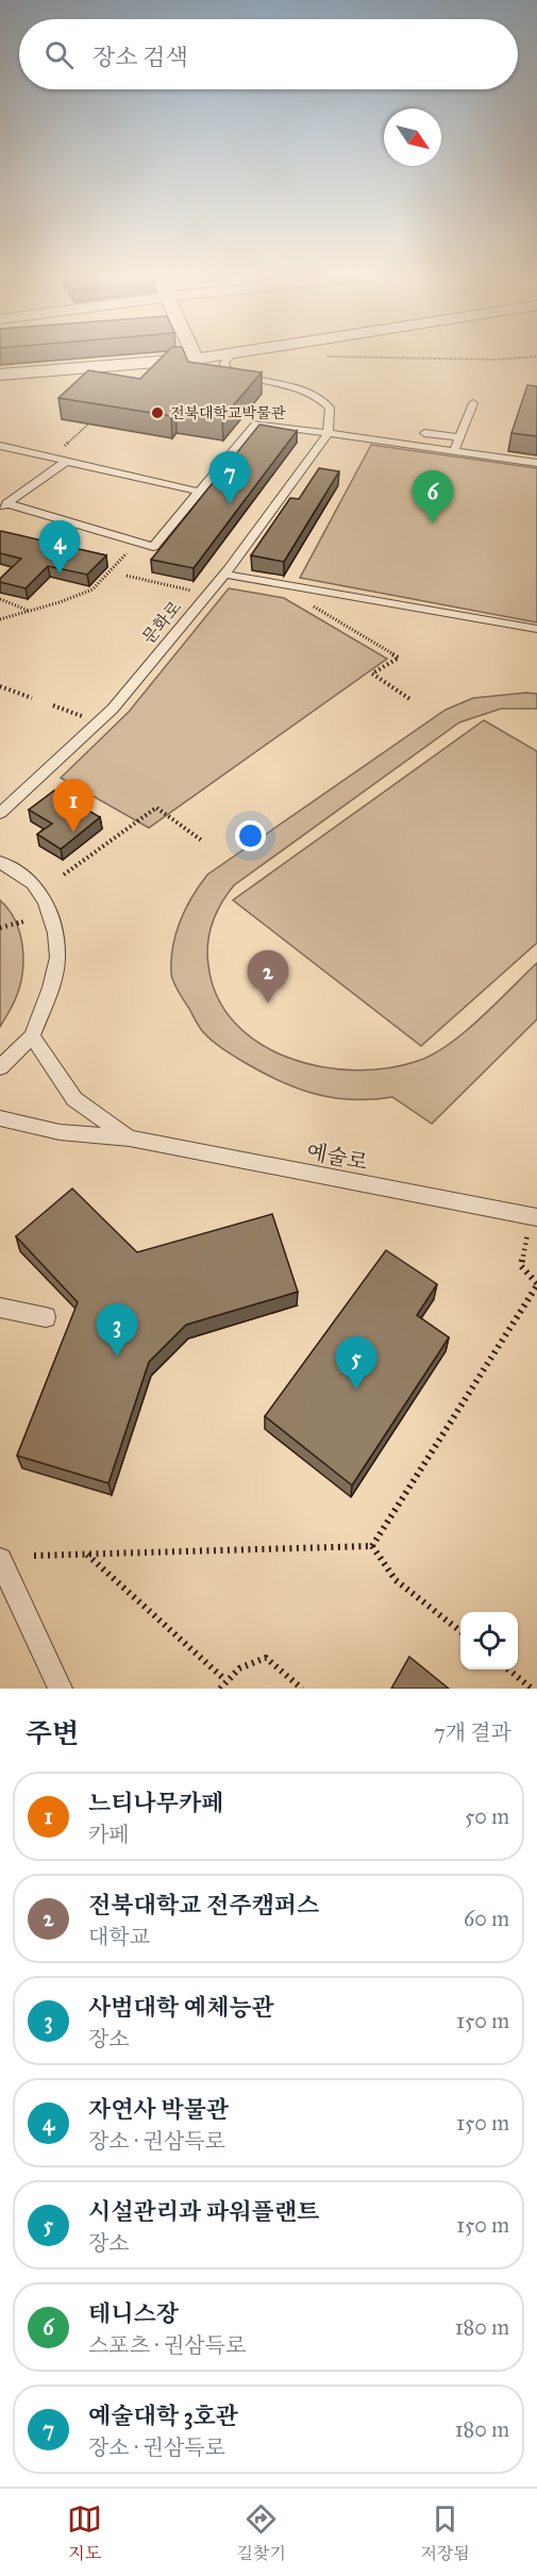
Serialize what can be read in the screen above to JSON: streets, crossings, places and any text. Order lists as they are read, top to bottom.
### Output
{
  "streets": {
    "lane": ["문화로", "예술로"]
  },
  "places": ["전북대학교박물관"],
  "north": "bottom right",
  "page": {
    "search": "장소 검색",
    "pins": [
      "7",
      "6",
      "4",
      "1",
      "2",
      "3",
      "5"
    ],
    "heading": ["주변", "7개 결과"],
    "list": [
      {
        "mark": "1",
        "name": "느티나무카페",
        "note": "카페",
        "value": "50 m"
      },
      {
        "mark": "2",
        "name": "전북대학교 전주캠퍼스",
        "note": "대학교",
        "value": "60 m"
      },
      {
        "mark": "3",
        "name": "사범대학 예체능관",
        "note": "장소",
        "value": "150 m"
      },
      {
        "mark": "4",
        "name": "자연사 박물관",
        "note": "장소 · 권삼득로",
        "value": "150 m"
      },
      {
        "mark": "5",
        "name": "시설관리과 파워플랜트",
        "note": "장소",
        "value": "150 m"
      },
      {
        "mark": "6",
        "name": "테니스장",
        "note": "스포츠 · 권삼득로",
        "value": "180 m"
      },
      {
        "mark": "7",
        "name": "예술대학 3호관",
        "note": "장소 · 권삼득로",
        "value": "180 m"
      }
    ],
    "nav": ["지도", "길찾기", "저장됨"]
  }
}
